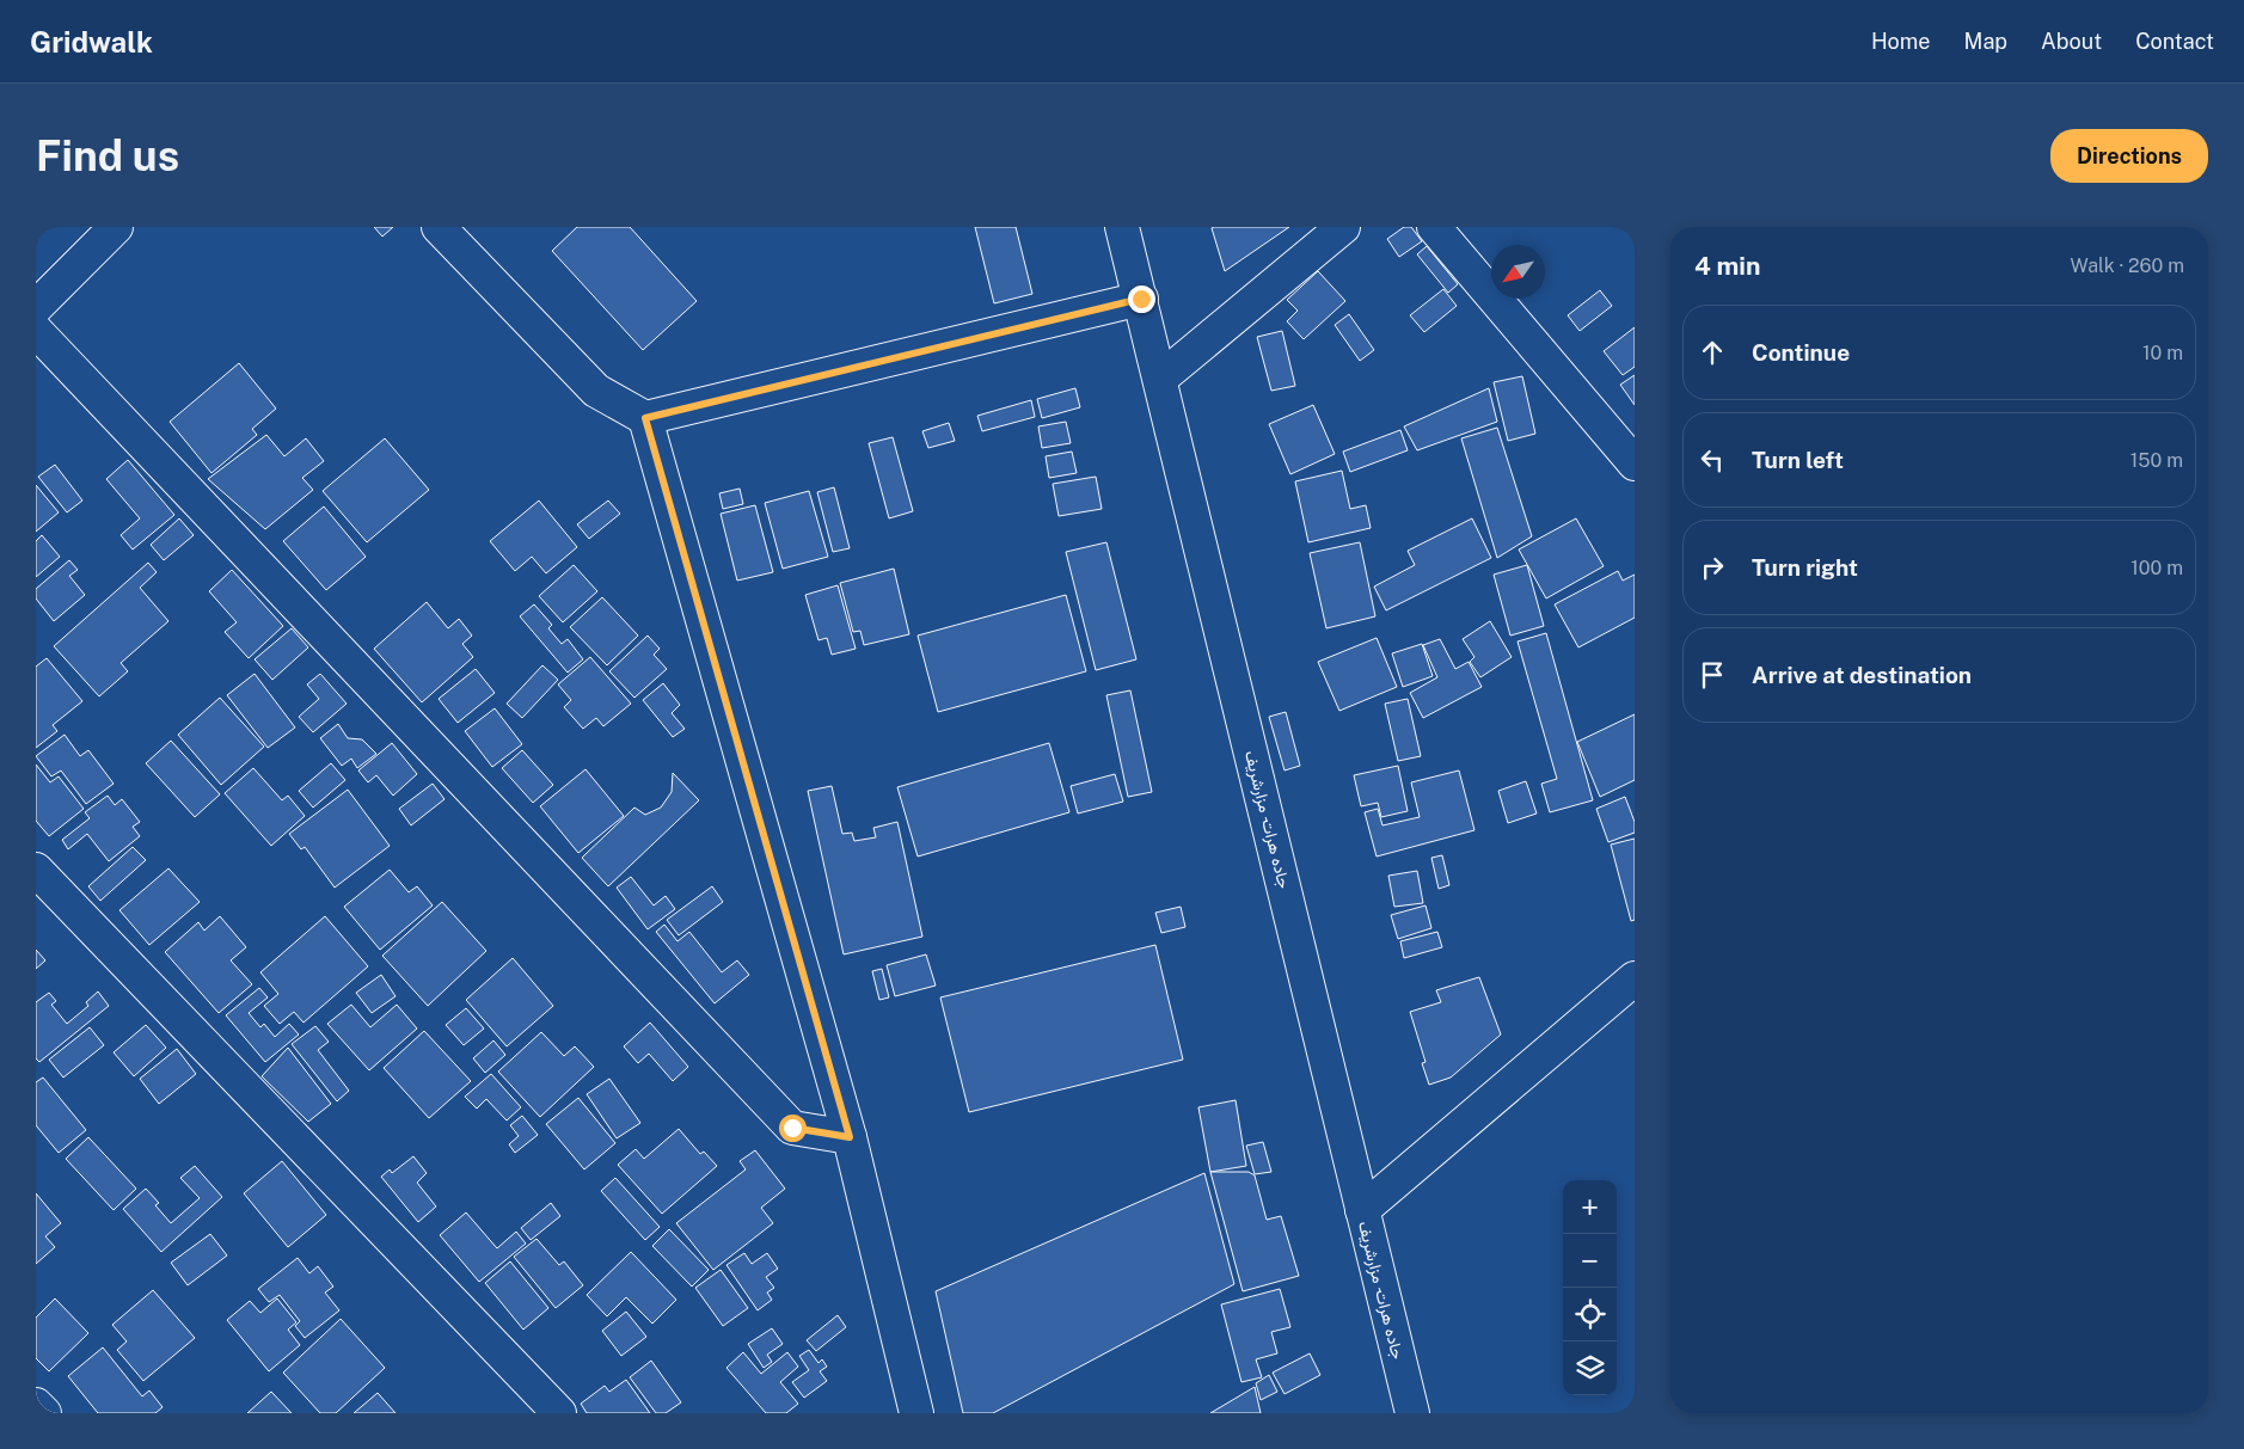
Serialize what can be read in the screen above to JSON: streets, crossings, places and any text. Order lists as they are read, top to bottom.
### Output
{
  "streets": {
    "main road": ["جاده هرات- مزارشریف"]
  },
  "north": "bottom left",
  "page": {
    "header": "Gridwalk",
    "nav": [
      "Home",
      "Map",
      "About",
      "Contact"
    ],
    "buttons": "Directions",
    "title": "Find us",
    "heading": ["4 min", "Walk · 260 m"],
    "list": [
      ["Continue", "10 m"],
      ["Turn left", "150 m"],
      ["Turn right", "100 m"],
      "Arrive at destination"
    ],
    "map_buttons": ["+", "−"]
  }
}
